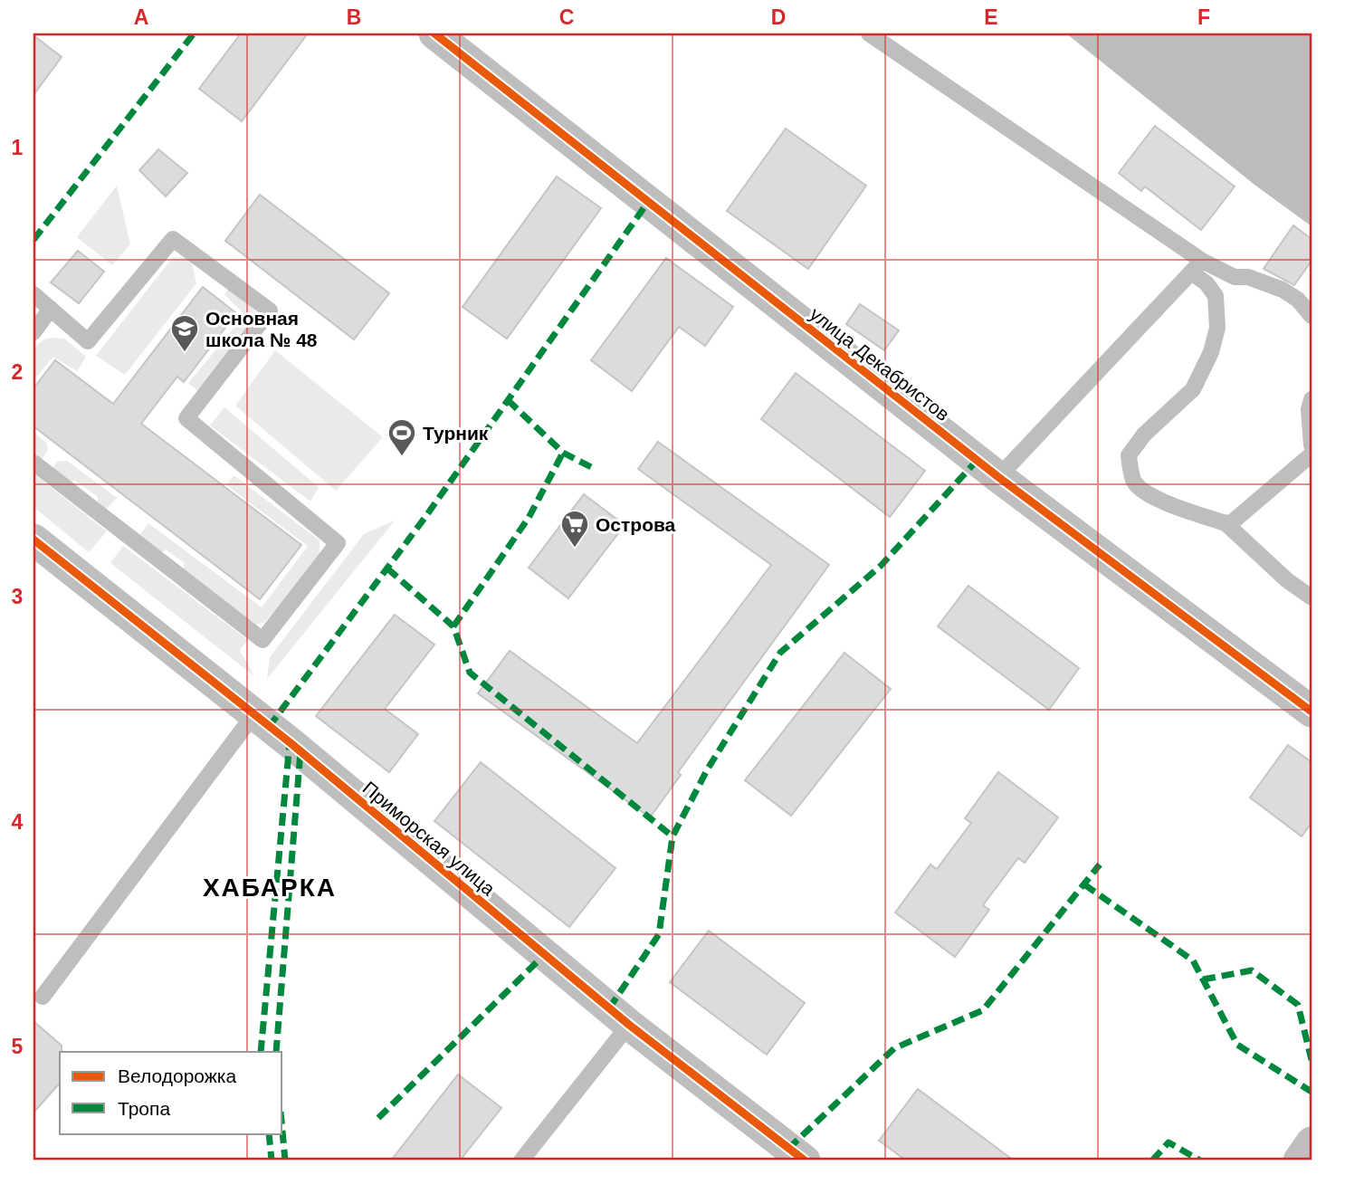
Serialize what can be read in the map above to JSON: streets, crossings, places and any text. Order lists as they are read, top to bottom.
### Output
{
  "streets": {
    "street": ["улица Декабристов", "Приморская улица"]
  },
  "districts": ["ХАБАРКА"],
  "places": {
    "school or university": ["Основная школа № 48"],
    "sports": ["Турник"],
    "supermarket": ["Острова"]
  },
  "legend": ["Велодорожка", "Тропа"],
  "grid": {
    "columns": [
      "A",
      "B",
      "C",
      "D",
      "E",
      "F"
    ],
    "rows": [
      "1",
      "2",
      "3",
      "4",
      "5"
    ]
  }
}
